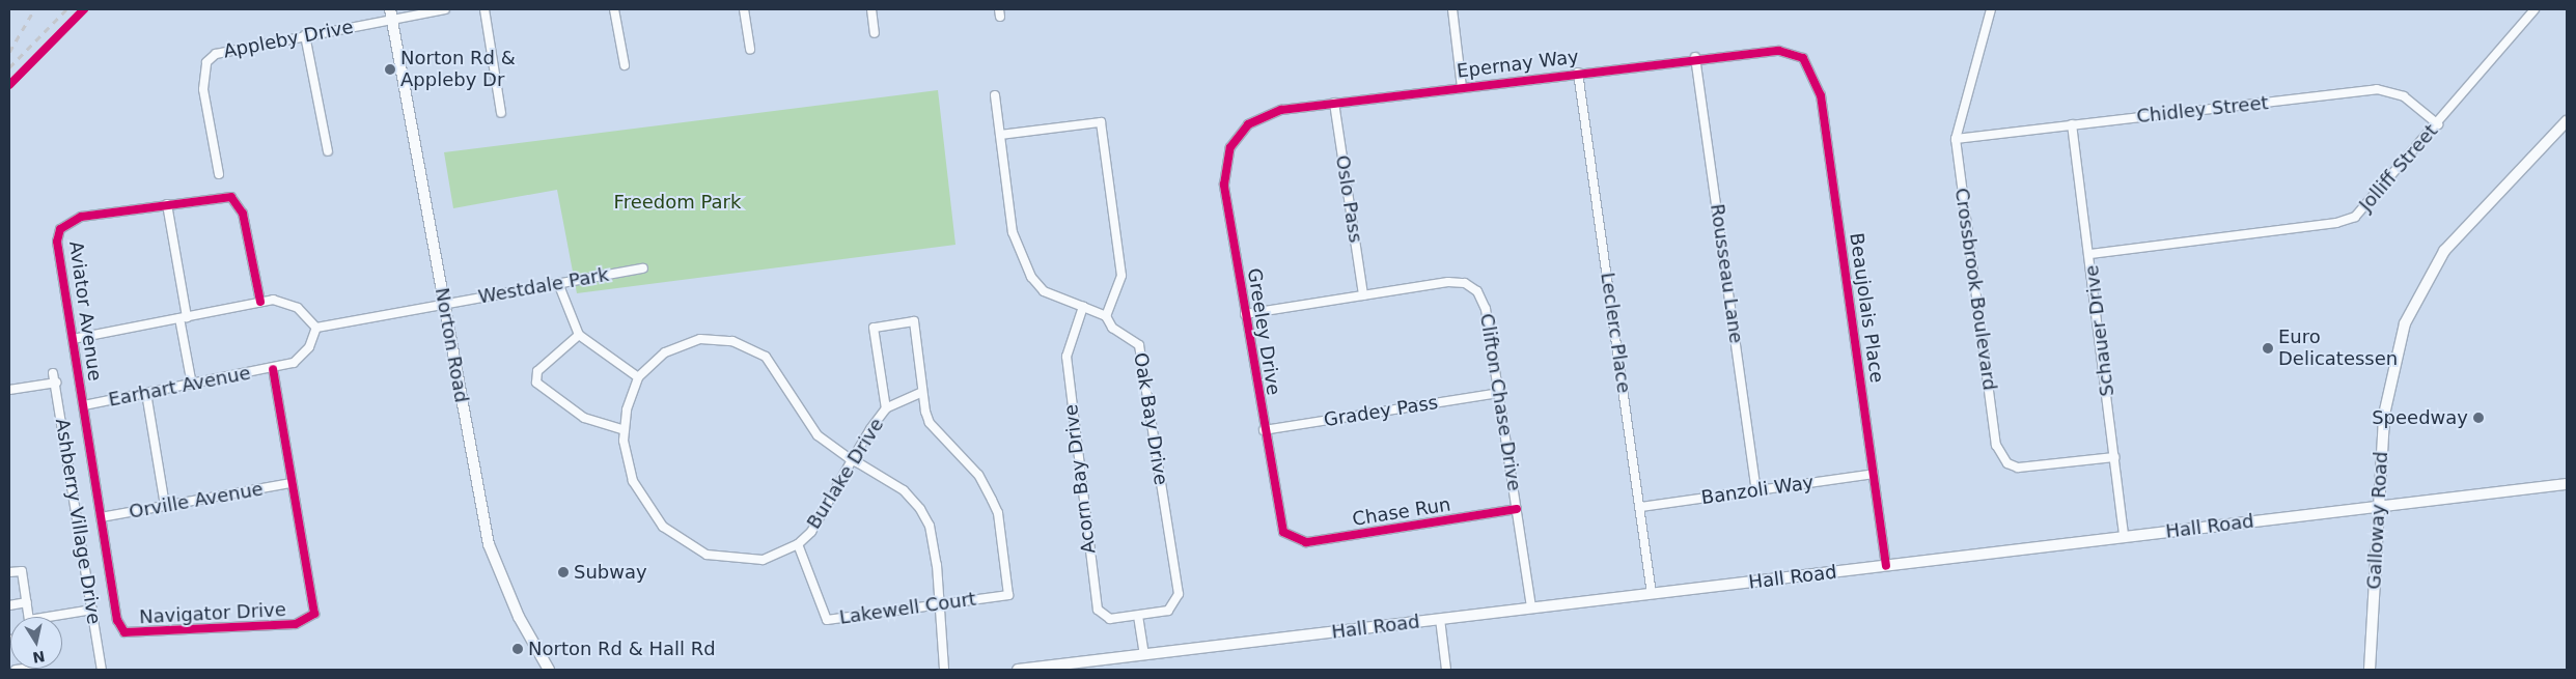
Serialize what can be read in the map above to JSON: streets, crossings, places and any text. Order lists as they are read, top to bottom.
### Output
{
  "streets": {
    "street": [
      "Appleby Drive",
      "Epernay Way",
      "Chidley Street",
      "Jolliff Street",
      "Oslo Pass",
      "Rousseau Lane",
      "Westdale Park",
      "Crossbrook Boulevard",
      "Beaujolais Place",
      "Aviator Avenue",
      "Schauer Drive",
      "Greeley Drive",
      "Leclerc Place",
      "Norton Road",
      "Earhart Avenue",
      "Clifton Chase Drive",
      "Gradey Pass",
      "Oak Bay Drive",
      "Burlake Drive",
      "Acorn Bay Drive",
      "Banzoli Way",
      "Orville Avenue",
      "Chase Run",
      "Galloway Road",
      "Ashberry Village Drive",
      "Hall Road",
      "Lakewell Court",
      "Navigator Drive"
    ]
  },
  "crossings": [
    ["Appleby Drive", "Norton Road"],
    ["Epernay Way", "Oslo Pass"],
    ["Epernay Way", "Rousseau Lane"],
    ["Epernay Way", "Beaujolais Place"],
    ["Epernay Way", "Greeley Drive"],
    ["Epernay Way", "Leclerc Place"],
    ["Chidley Street", "Jolliff Street"],
    ["Chidley Street", "Crossbrook Boulevard"],
    ["Chidley Street", "Schauer Drive"],
    ["Jolliff Street", "Schauer Drive"],
    ["Oslo Pass", "Clifton Chase Drive"],
    ["Rousseau Lane", "Banzoli Way"],
    ["Westdale Park", "Norton Road"],
    ["Westdale Park", "Earhart Avenue"],
    ["Crossbrook Boulevard", "Schauer Drive"],
    ["Beaujolais Place", "Banzoli Way"],
    ["Beaujolais Place", "Hall Road"],
    ["Aviator Avenue", "Earhart Avenue"],
    ["Aviator Avenue", "Navigator Drive"],
    ["Schauer Drive", "Hall Road"],
    ["Greeley Drive", "Gradey Pass"],
    ["Greeley Drive", "Chase Run"],
    ["Leclerc Place", "Banzoli Way"],
    ["Leclerc Place", "Hall Road"],
    ["Earhart Avenue", "Navigator Drive"],
    ["Clifton Chase Drive", "Gradey Pass"],
    ["Clifton Chase Drive", "Chase Run"],
    ["Clifton Chase Drive", "Hall Road"],
    ["Oak Bay Drive", "Acorn Bay Drive"],
    ["Burlake Drive", "Lakewell Court"],
    ["Orville Avenue", "Navigator Drive"],
    ["Galloway Road", "Hall Road"]
  ],
  "parks": ["Freedom Park"],
  "places": [
    "Norton Rd & Appleby Dr",
    "Euro Delicatessen",
    "Speedway",
    "Subway",
    "Norton Rd & Hall Rd"
  ],
  "north": "bottom"
}
